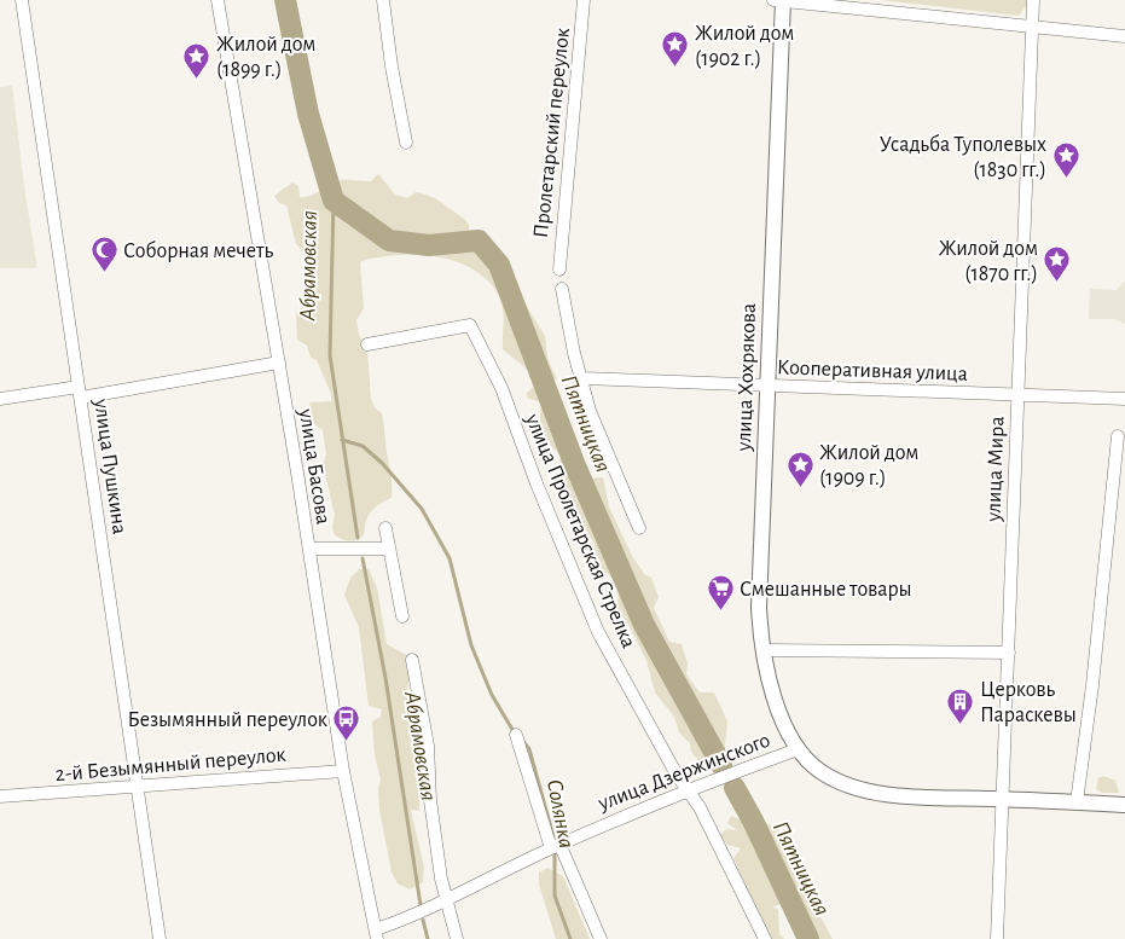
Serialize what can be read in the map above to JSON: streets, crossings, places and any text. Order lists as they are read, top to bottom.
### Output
{
  "streets": {
    "main road": ["улица Хохрякова", "улица Дзержинского"],
    "street": [
      "Пролетарский переулок",
      "Кооперативная улица",
      "улица Пушкина",
      "улица Басова",
      "улица Мира",
      "улица Пролетарская Стрелка",
      "2-й Безымянный переулок"
    ]
  },
  "crossings": [
    ["Кооперативная улица", "улица Хохрякова"],
    ["Кооперативная улица", "улица Мира"],
    ["улица Хохрякова", "улица Дзержинского"],
    ["улица Пушкина", "2-й Безымянный переулок"],
    ["улица Басова", "2-й Безымянный переулок"],
    ["улица Басова", "улица Дзержинского"],
    ["улица Мира", "улица Дзержинского"],
    ["улица Пролетарская Стрелка", "улица Дзержинского"]
  ],
  "water": ["Абрамовская", "Пятницкая", "Солянка"],
  "places": {
    "place": [
      "Жилой дом (1902 г.)",
      "Жилой дом (1899 г.)",
      "Усадьба Туполевых (1830 гг.)",
      "Жилой дом (1870 гг.)",
      "Жилой дом (1909 г.)"
    ],
    "mosque": ["Соборная мечеть"],
    "supermarket": ["Смешанные товары"],
    "building": ["Церковь Параскевы"],
    "bus stop": ["Безымянный переулок"]
  }
}
